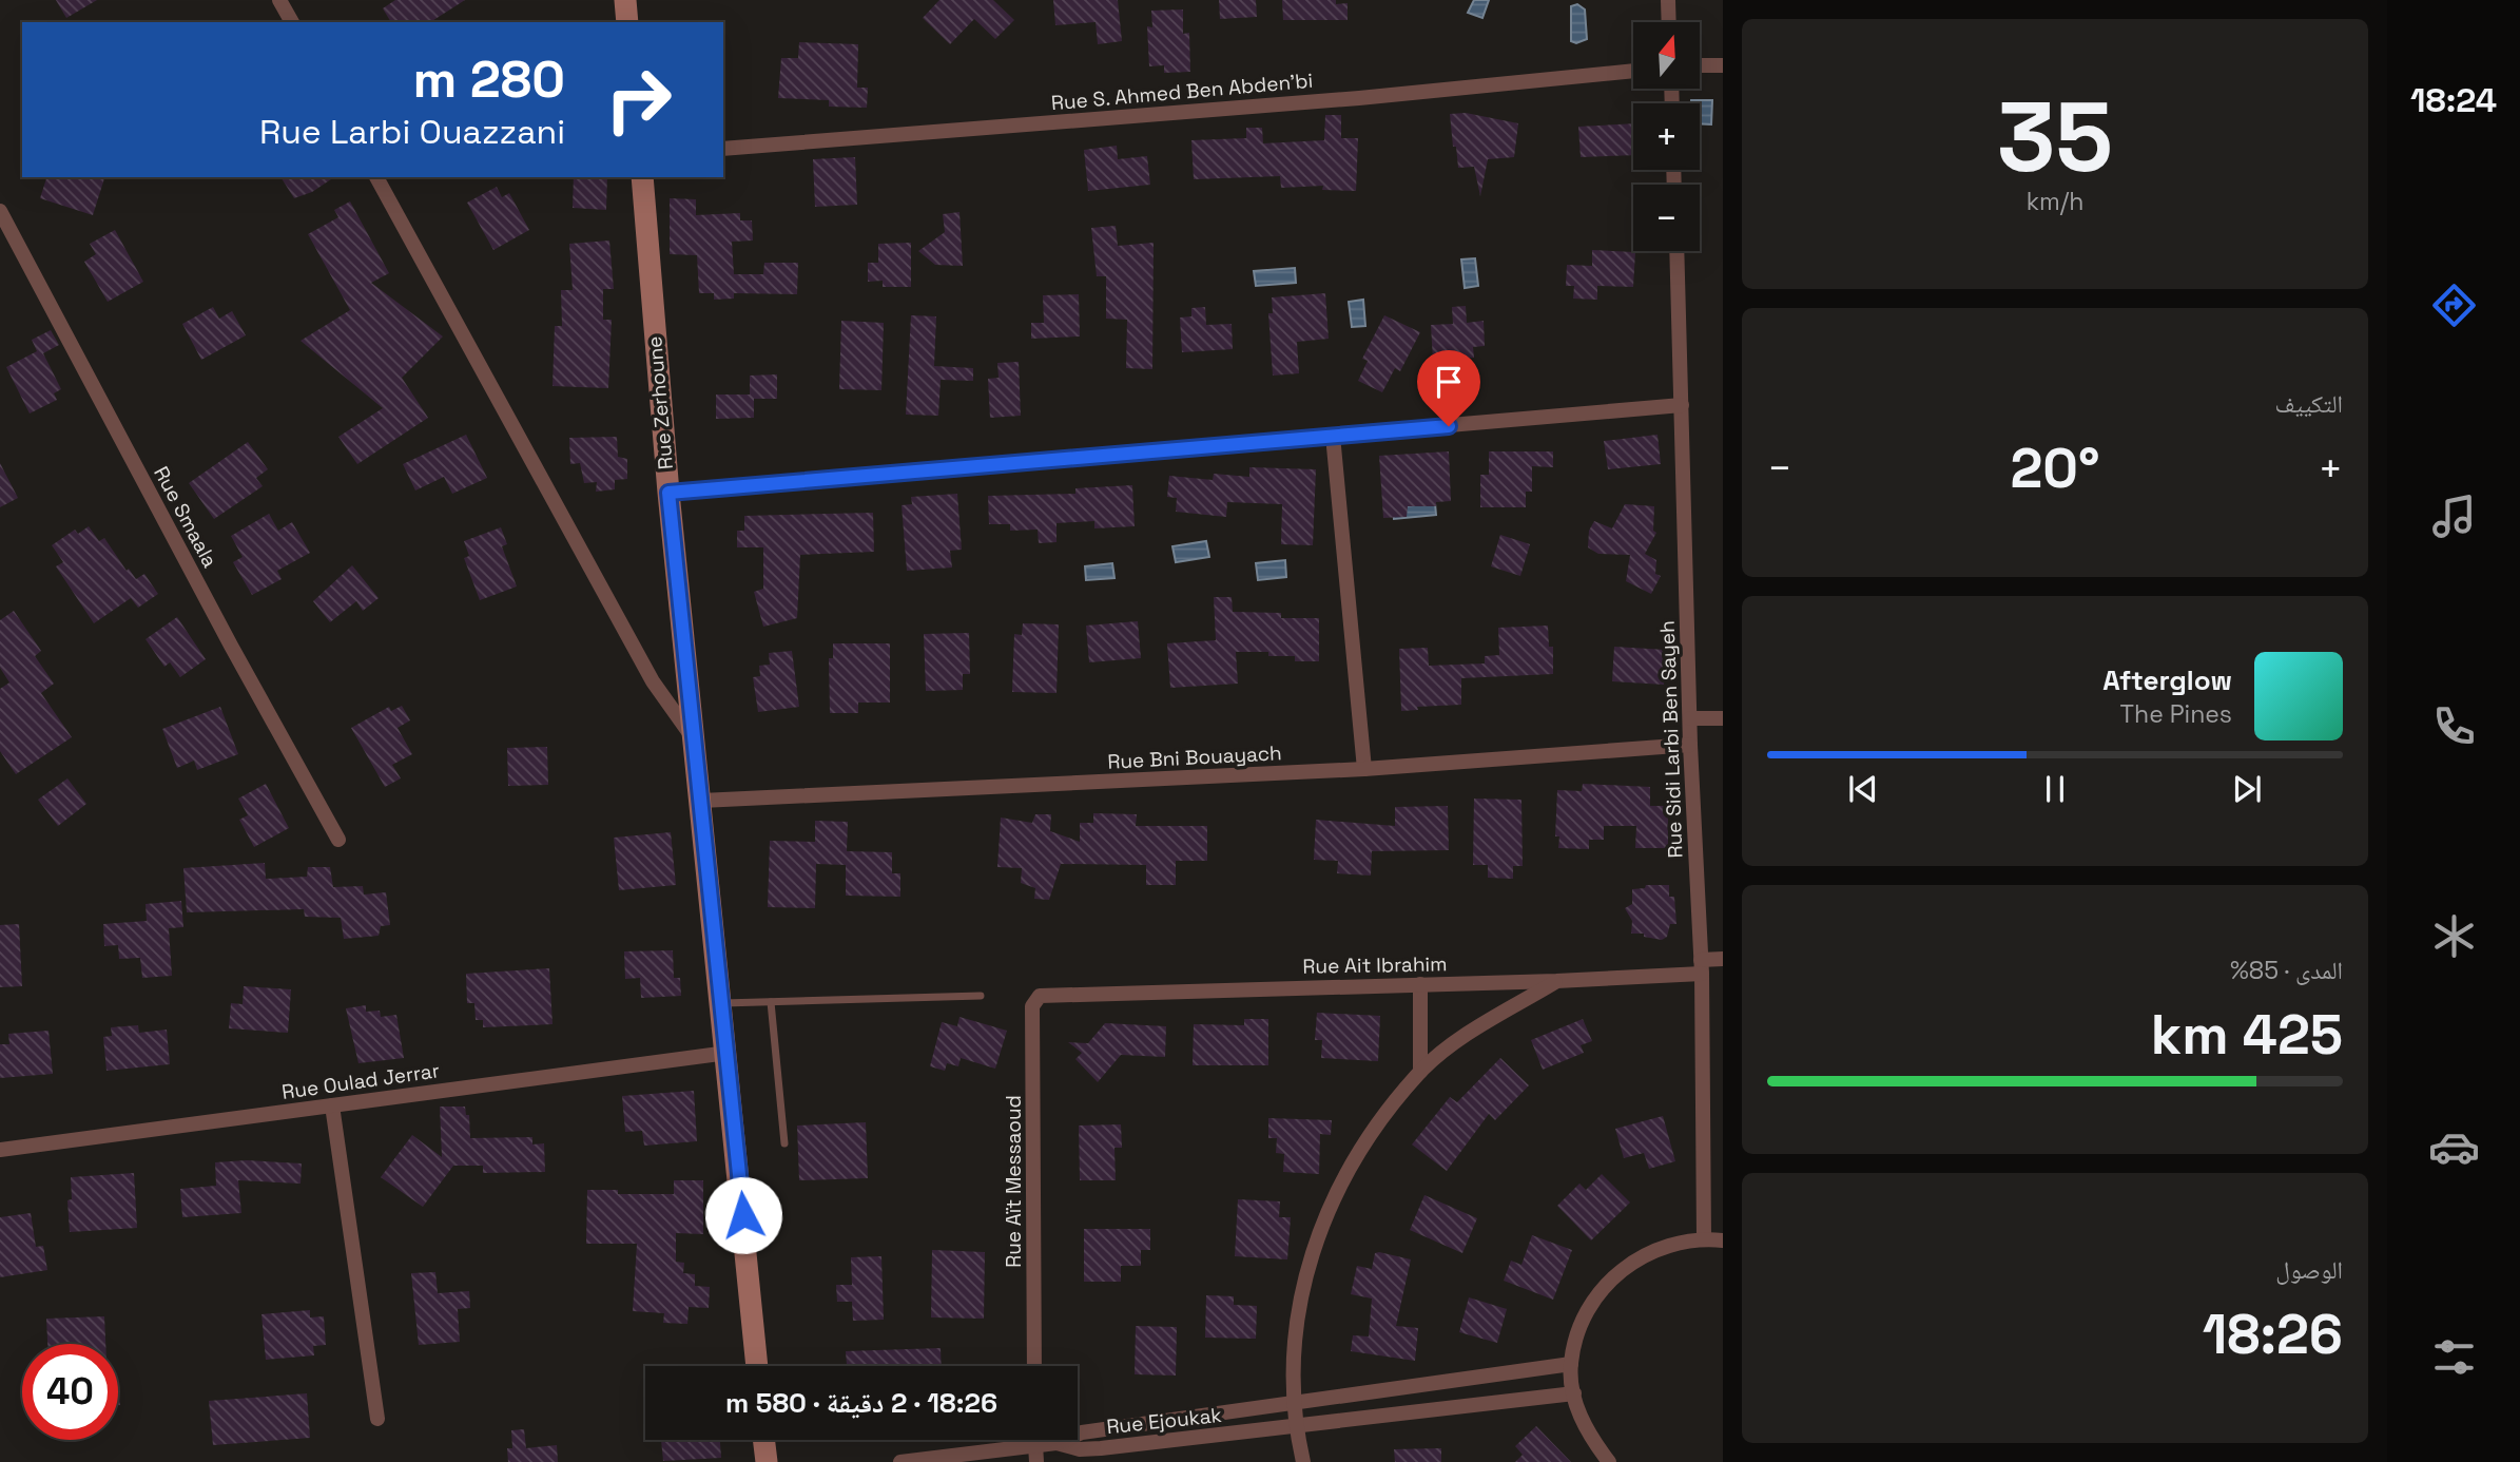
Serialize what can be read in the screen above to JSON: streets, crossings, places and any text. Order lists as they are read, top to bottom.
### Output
{
  "streets": {
    "street": [
      "Rue S. Ahmed Ben Abden'bi",
      "Rue Zerhoune",
      "Rue Smaala",
      "Rue Sidi Larbi Ben Sayeh",
      "Rue Bni Bouayach",
      "Rue Ait Ibrahim",
      "Rue Oulad Jerrar",
      "Rue Aït Messaoud",
      "Rue Ejoukak"
    ]
  },
  "crossings": [
    ["Rue Zerhoune", "Rue Bni Bouayach"],
    ["Rue Zerhoune", "Rue Oulad Jerrar"],
    ["Rue Sidi Larbi Ben Sayeh", "Rue Bni Bouayach"],
    ["Rue Sidi Larbi Ben Sayeh", "Rue Ait Ibrahim"],
    ["Rue Ait Ibrahim", "Rue Aït Messaoud"]
  ],
  "north": "top",
  "page": {
    "tabs": "18:24",
    "tile": [
      ["35", "km/h"],
      "التكييف",
      ["المدى · 85%", "425 km"],
      ["الوصول", "18:26"]
    ],
    "map_buttons": ["+", "−"],
    "turn": ["280 m", "Rue Larbi Ouazzani"],
    "heat": ["−", "20°", "+"],
    "song": ["Afterglow", "The Pines"],
    "limit": "40",
    "trip": "18:26 · 2 دقيقة · 580 m"
  }
}
